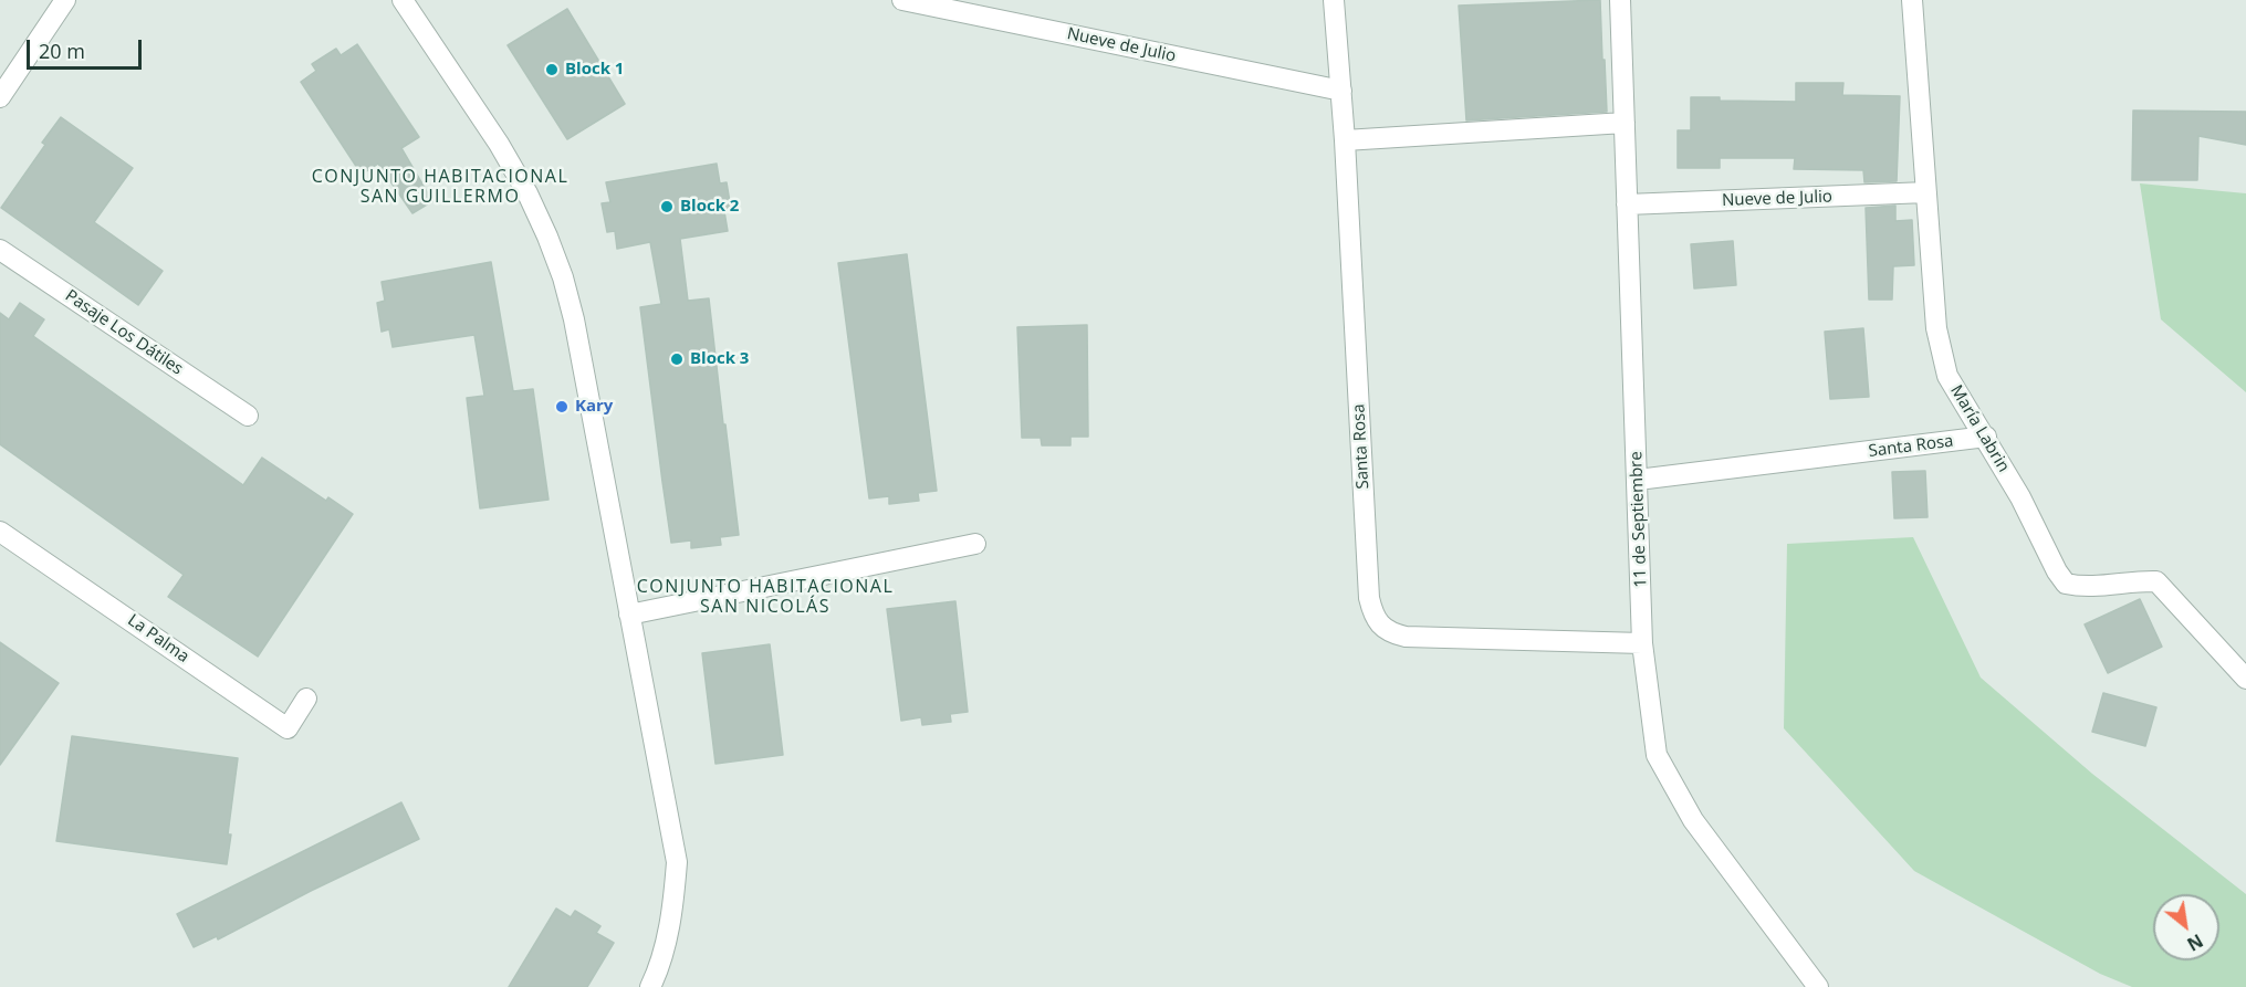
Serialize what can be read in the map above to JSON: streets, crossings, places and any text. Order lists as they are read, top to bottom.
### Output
{
  "streets": {
    "street": [
      "Nueve de Julio",
      "Pasaje Los Dátiles",
      "María Labrin",
      "Santa Rosa",
      "11 de Septiembre",
      "La Palma"
    ]
  },
  "crossings": [
    ["Nueve de Julio", "María Labrin"],
    ["Nueve de Julio", "Santa Rosa"],
    ["Nueve de Julio", "11 de Septiembre"],
    ["María Labrin", "Santa Rosa"],
    ["Santa Rosa", "11 de Septiembre"]
  ],
  "districts": ["CONJUNTO HABITACIONAL SAN GUILLERMO", "CONJUNTO HABITACIONAL SAN NICOLÁS"],
  "places": [
    "Block 1",
    "Block 2",
    "Block 3",
    "Kary"
  ],
  "scale_bar": "20 m",
  "north": "bottom right"
}
